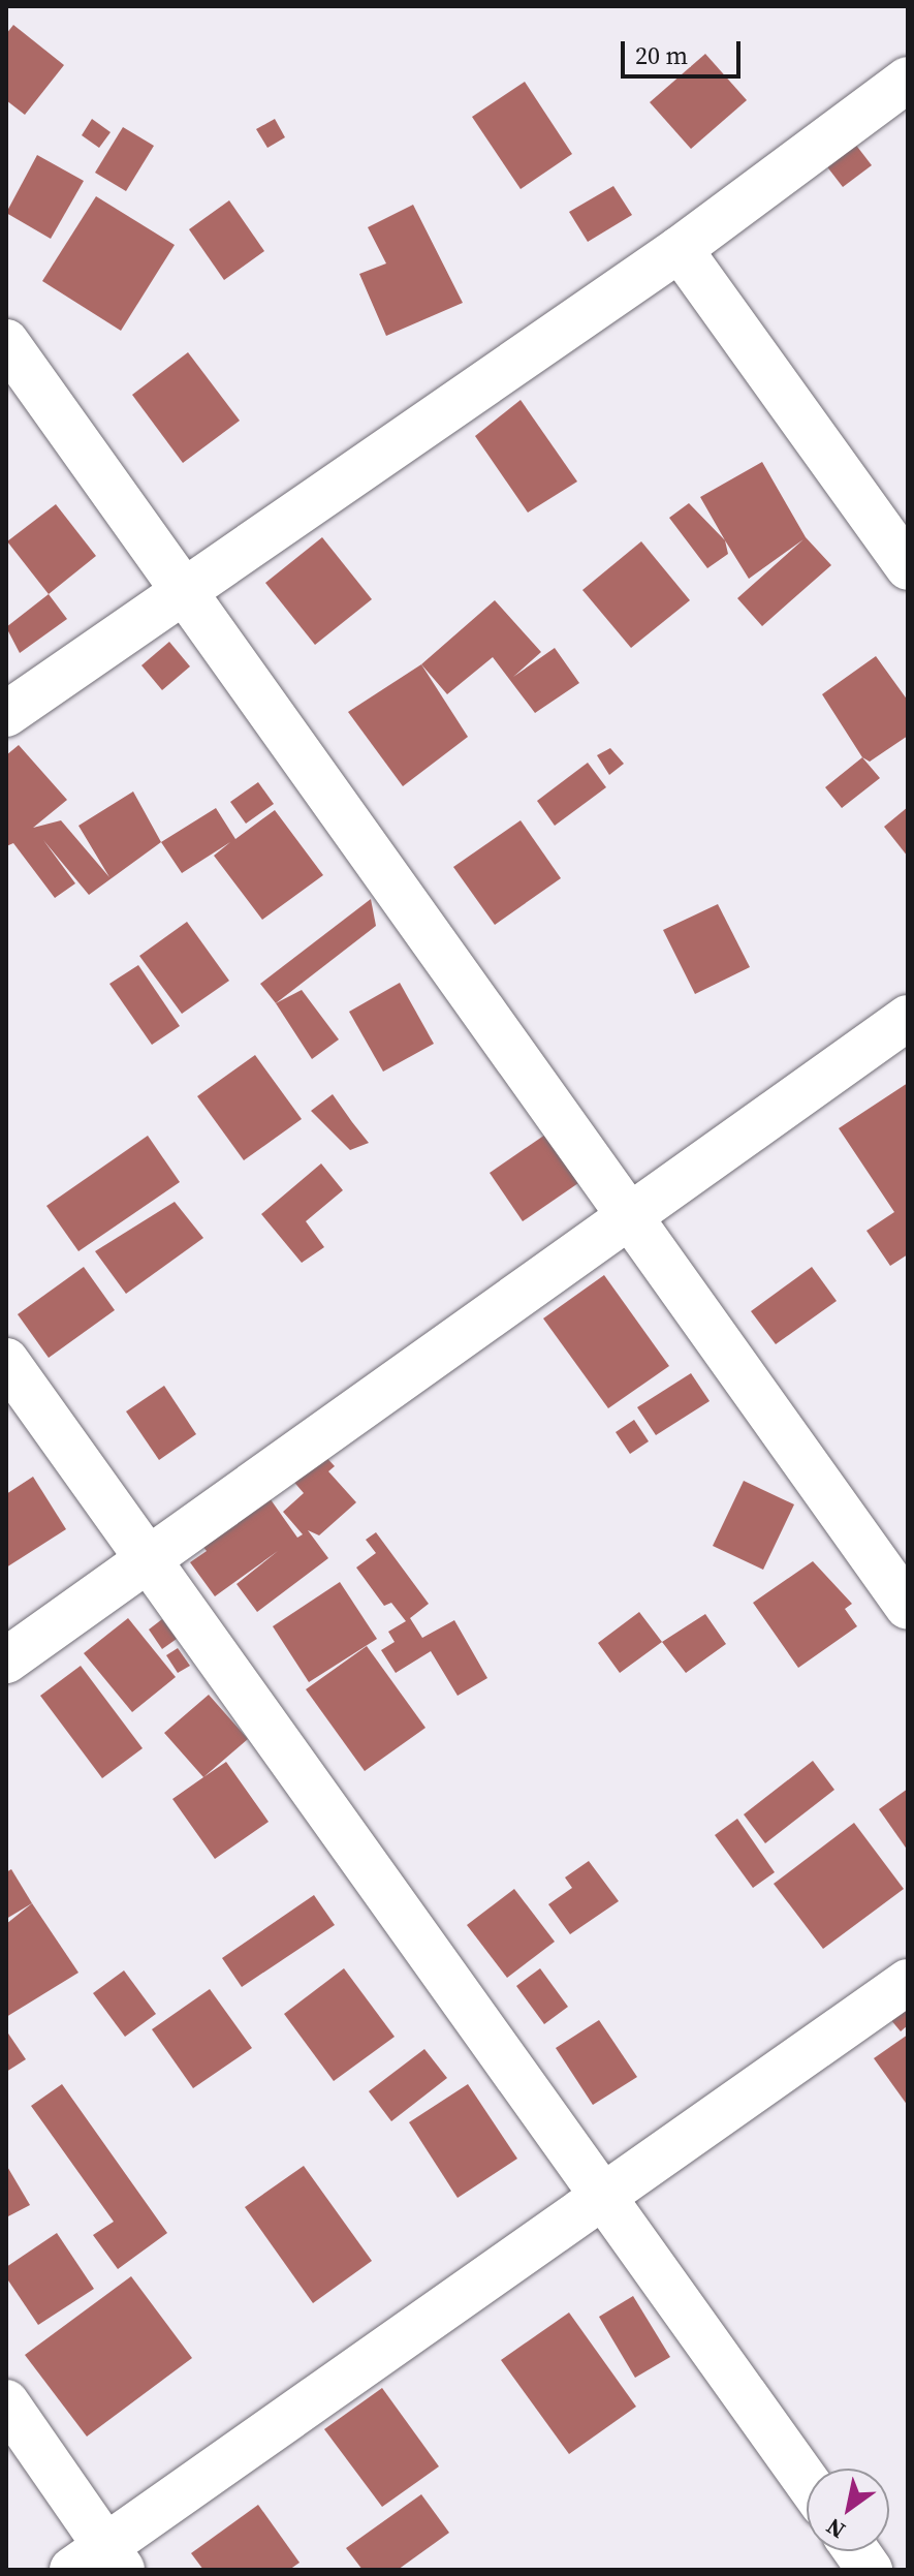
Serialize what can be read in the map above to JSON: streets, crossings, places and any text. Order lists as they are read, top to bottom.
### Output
{
  "scale_bar": "20 m",
  "north": "bottom left"
}
